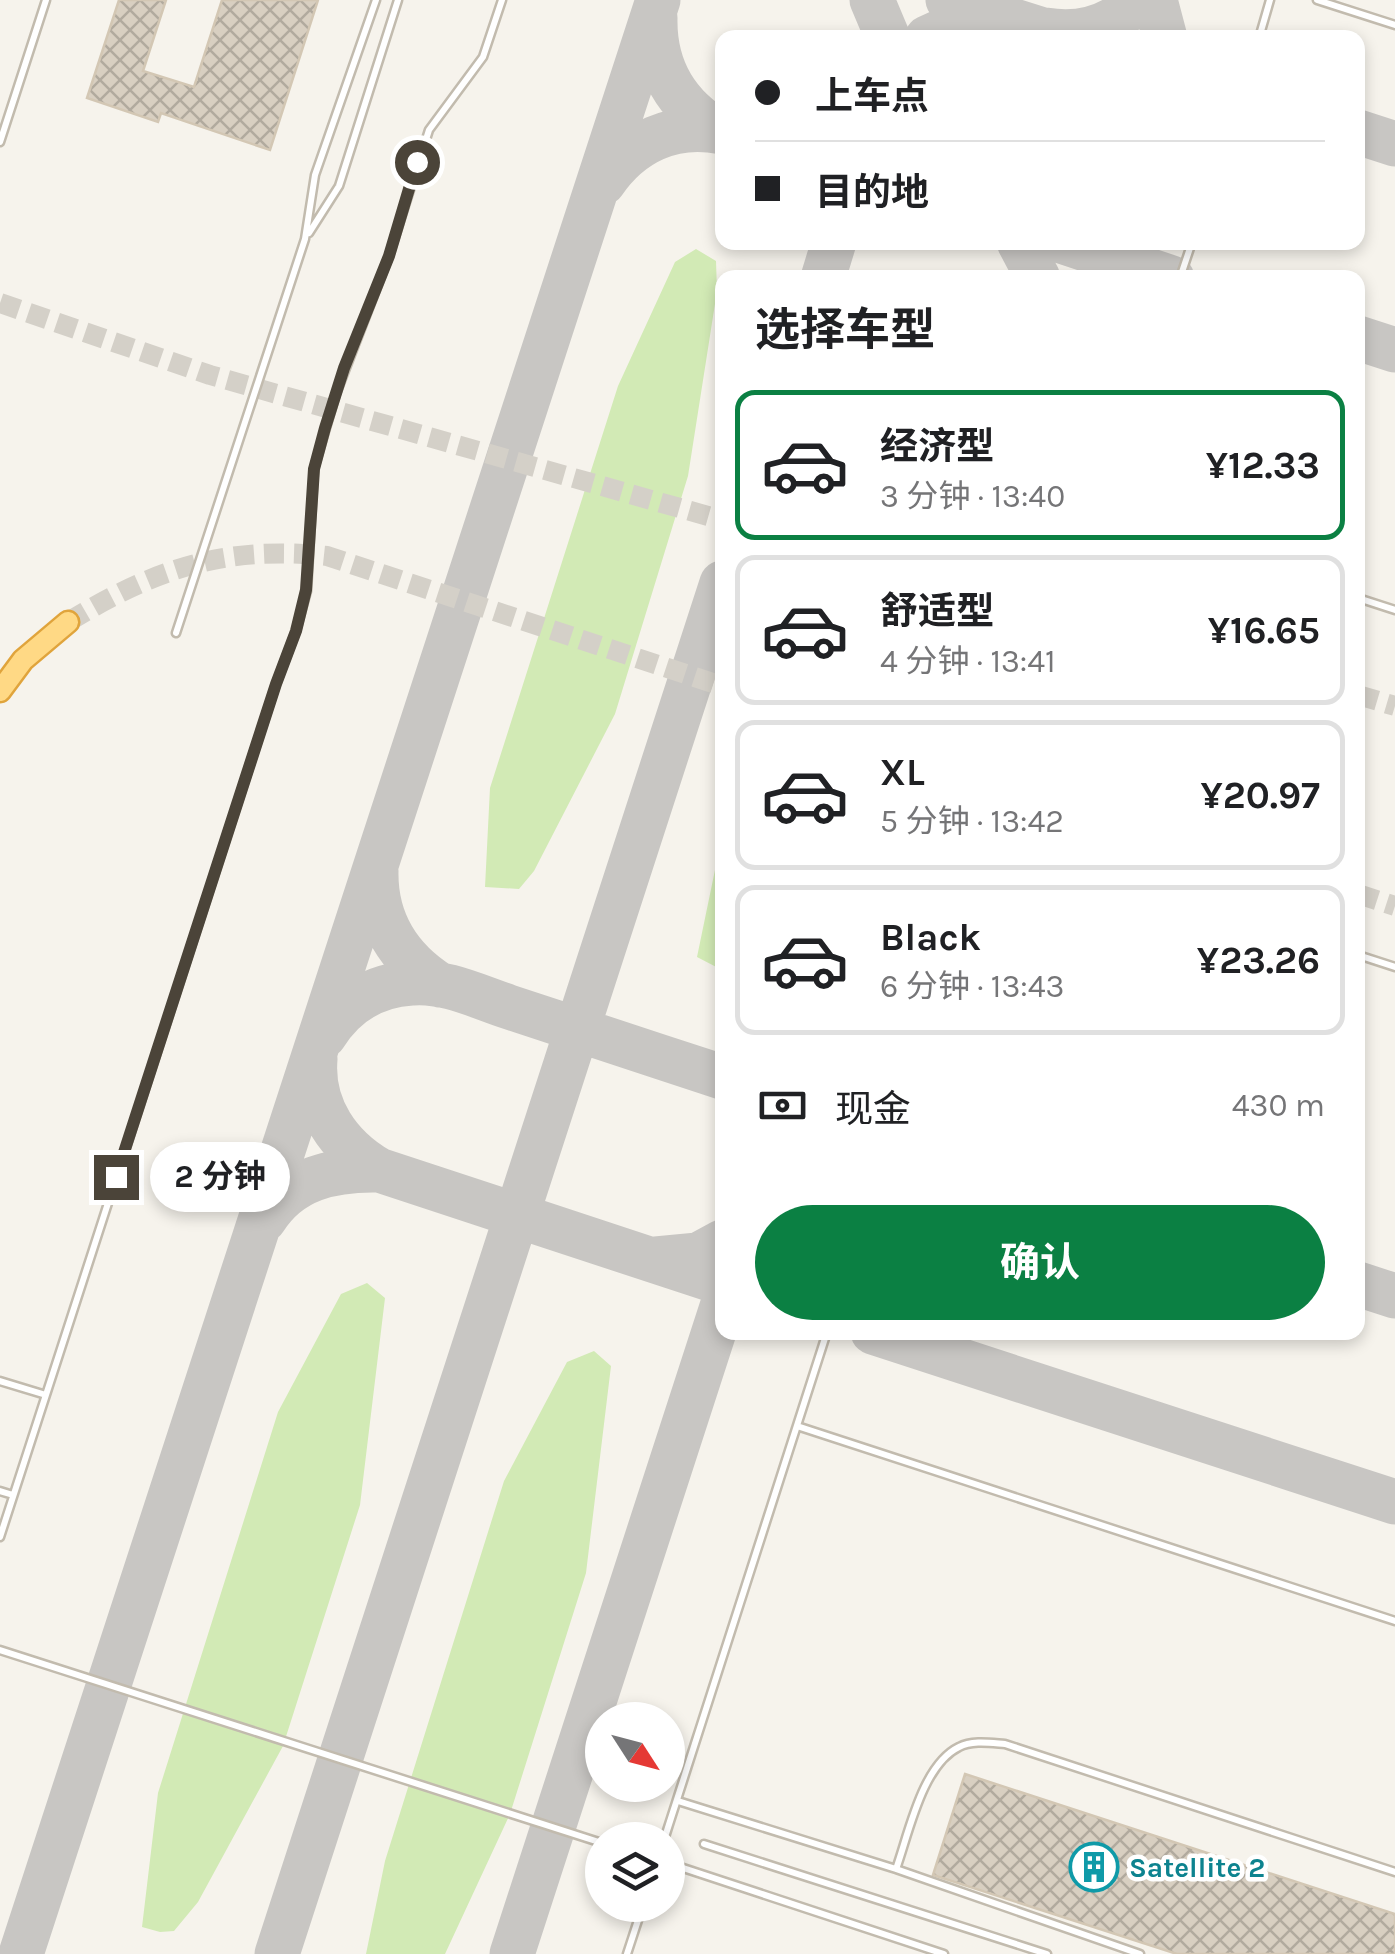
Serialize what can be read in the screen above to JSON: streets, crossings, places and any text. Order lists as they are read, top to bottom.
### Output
{
  "places": {
    "building": ["Satellite 2"]
  },
  "north": "bottom right",
  "page": {
    "banner": ["上车点", "目的地"],
    "heading": "选择车型",
    "list": [
      {
        "name": "经济型",
        "note": "3 分钟 · 13:40",
        "value": "¥12.33"
      },
      {
        "name": "舒适型",
        "note": "4 分钟 · 13:41",
        "value": "¥16.65"
      },
      {
        "name": "XL",
        "note": "5 分钟 · 13:42",
        "value": "¥20.97"
      },
      {
        "name": "Black",
        "note": "6 分钟 · 13:43",
        "value": "¥23.26"
      }
    ],
    "pay": ["现金", "430 m"],
    "bubble": "2 分钟",
    "buttons": "确认"
  }
}
